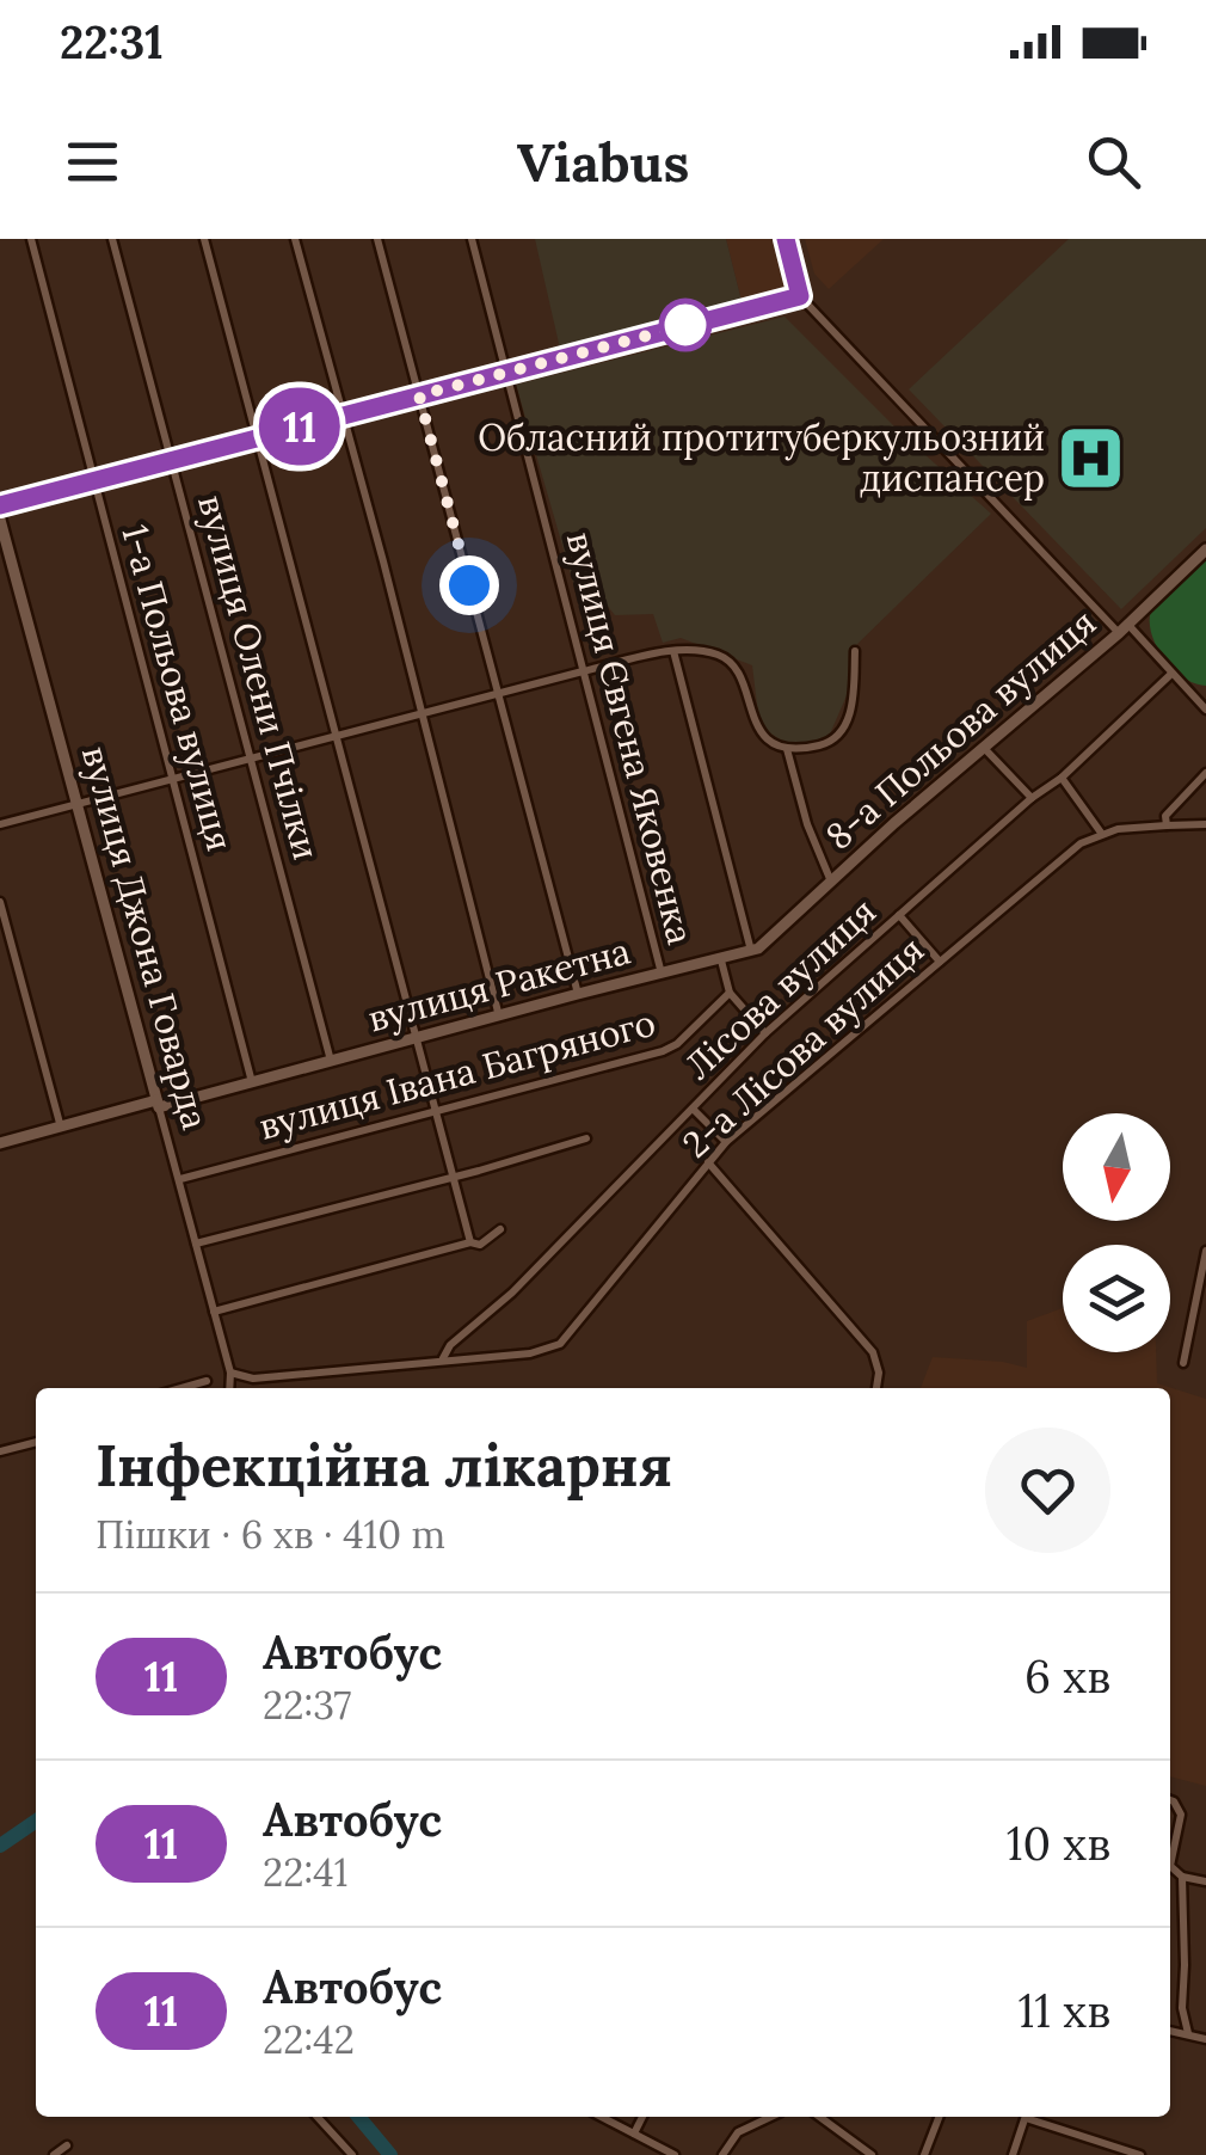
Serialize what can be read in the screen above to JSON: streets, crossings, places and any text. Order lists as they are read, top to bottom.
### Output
{
  "streets": {
    "street": [
      "вулиця Олени Пчілки",
      "1-а Польова вулиця",
      "8-а Польова вулиця",
      "вулиця Євгена Яковенка",
      "вулиця Джона Говарда",
      "вулиця Ракетна",
      "Лісова вулиця",
      "2-а Лісова вулиця",
      "вулиця Івана Багряного"
    ]
  },
  "crossings": [
    ["вулиця Олени Пчілки", "вулиця Ракетна"],
    ["1-а Польова вулиця", "вулиця Ракетна"],
    ["8-а Польова вулиця", "вулиця Ракетна"],
    ["вулиця Євгена Яковенка", "вулиця Ракетна"],
    ["вулиця Джона Говарда", "вулиця Ракетна"],
    ["вулиця Джона Говарда", "2-а Лісова вулиця"],
    ["вулиця Джона Говарда", "вулиця Івана Багряного"],
    ["Лісова вулиця", "2-а Лісова вулиця"]
  ],
  "places": {
    "hospital": ["Обласний протитуберкульозний диспансер"]
  },
  "lines": ["bus line 11"],
  "north": "bottom",
  "page": {
    "status": "22:31",
    "header": "Viabus",
    "on_map": "11",
    "heading": ["Інфекційна лікарня", "Пішки · 6 хв · 410 m"],
    "list": [
      {
        "mark": "11",
        "name": "Автобус",
        "note": "22:37",
        "value": "6 хв"
      },
      {
        "mark": "11",
        "name": "Автобус",
        "note": "22:41",
        "value": "10 хв"
      },
      {
        "mark": "11",
        "name": "Автобус",
        "note": "22:42",
        "value": "11 хв"
      }
    ]
  }
}
